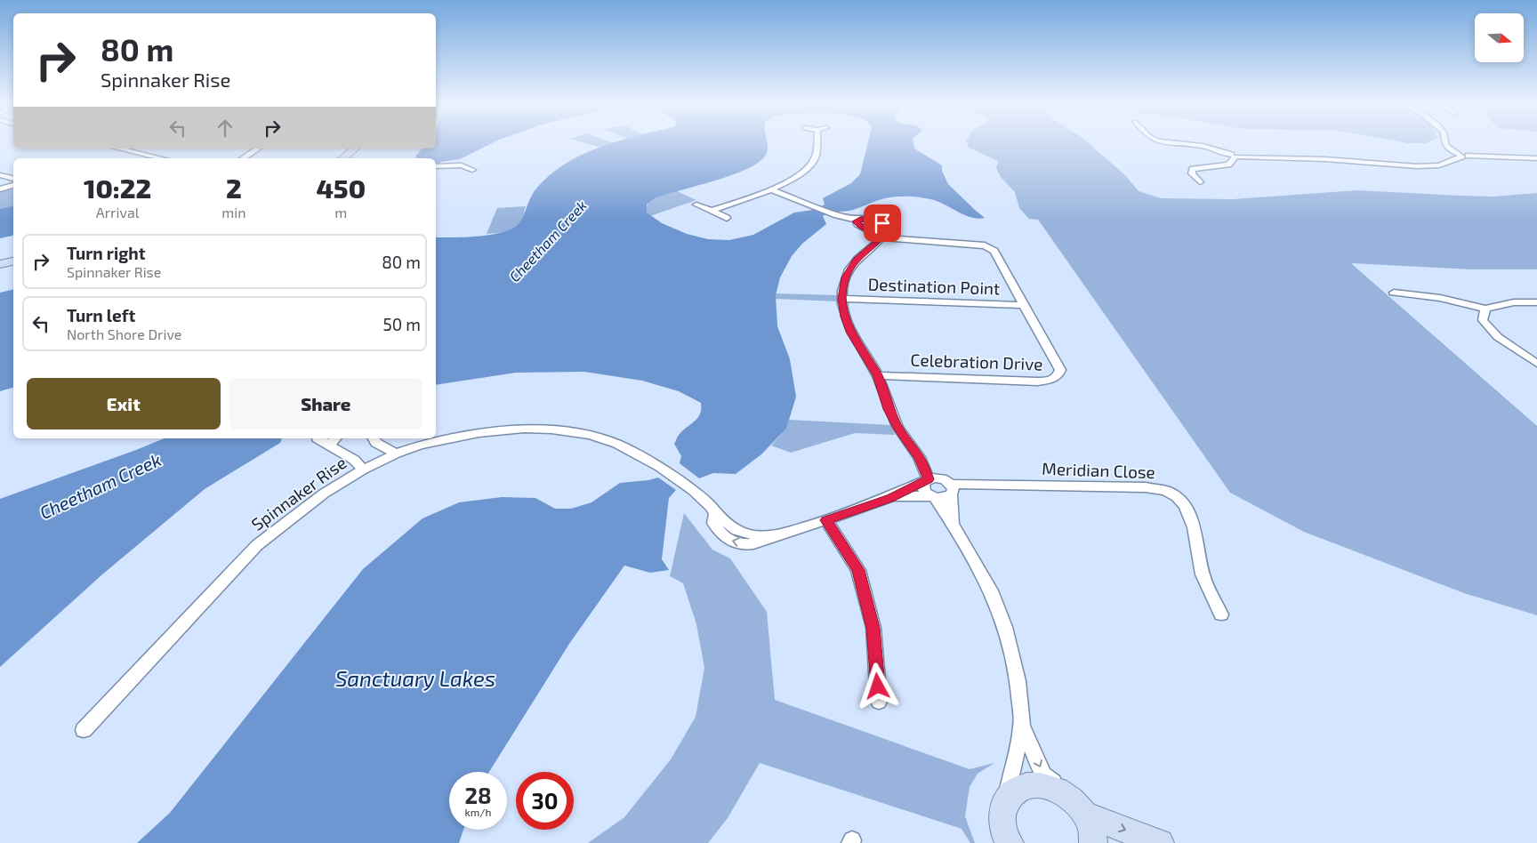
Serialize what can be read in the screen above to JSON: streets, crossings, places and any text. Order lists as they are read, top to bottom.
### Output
{
  "streets": {
    "street": [
      "Destination Point",
      "Celebration Drive",
      "Meridian Close",
      "Spinnaker Rise"
    ]
  },
  "crossings": [
    ["Destination Point", "Celebration Drive"],
    ["Meridian Close", "Spinnaker Rise"]
  ],
  "water": ["Cheetham Creek", "Sanctuary Lakes"],
  "north": "right",
  "page": {
    "turn": ["80 m", "Spinnaker Rise"],
    "eta": [
      "10:22",
      "Arrival",
      "2",
      "min",
      "450",
      "m"
    ],
    "list": [
      {
        "name": "Turn right",
        "note": "Spinnaker Rise",
        "value": "80 m"
      },
      {
        "name": "Turn left",
        "note": "North Shore Drive",
        "value": "50 m"
      }
    ],
    "buttons": ["Exit", "Share"],
    "speed": "28 km/h",
    "limit": "30"
  }
}
